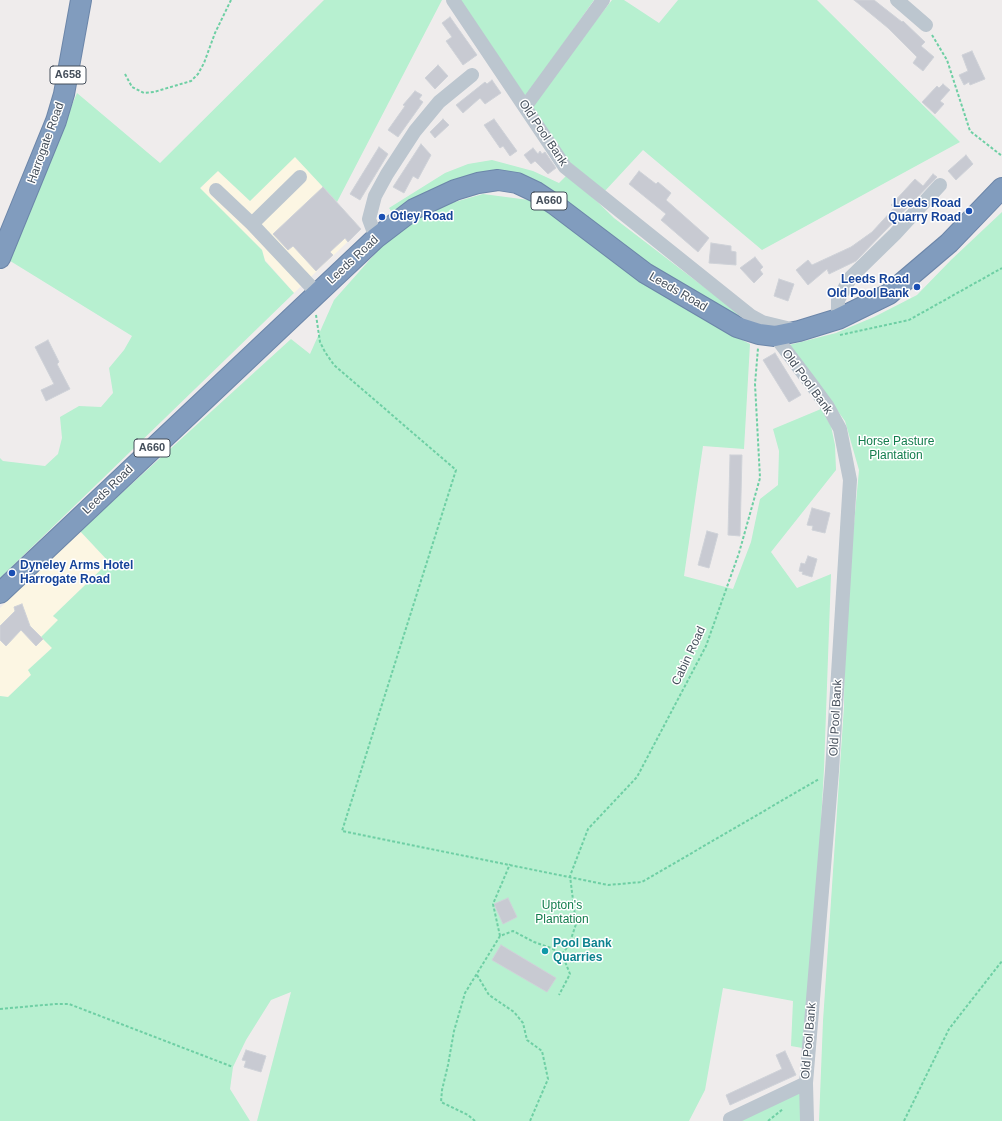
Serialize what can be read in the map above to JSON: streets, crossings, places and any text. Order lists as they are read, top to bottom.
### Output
{
  "streets": {
    "highway": [
      "A658",
      "Harrogate Road",
      "A660",
      "Leeds Road"
    ],
    "street": ["Old Pool Bank"],
    "path": ["Cabin Road"]
  },
  "crossings": [
    ["Old Pool Bank", "Leeds Road"],
    ["Old Pool Bank", "Cabin Road"],
    ["Leeds Road", "Cabin Road"]
  ],
  "parks": ["Horse Pasture Plantation", "Upton's Plantation"],
  "places": [
    "Leeds Road Quarry Road",
    "Otley Road",
    "Leeds Road Old Pool Bank",
    "Dyneley Arms Hotel Harrogate Road",
    "Pool Bank Quarries"
  ]
}
